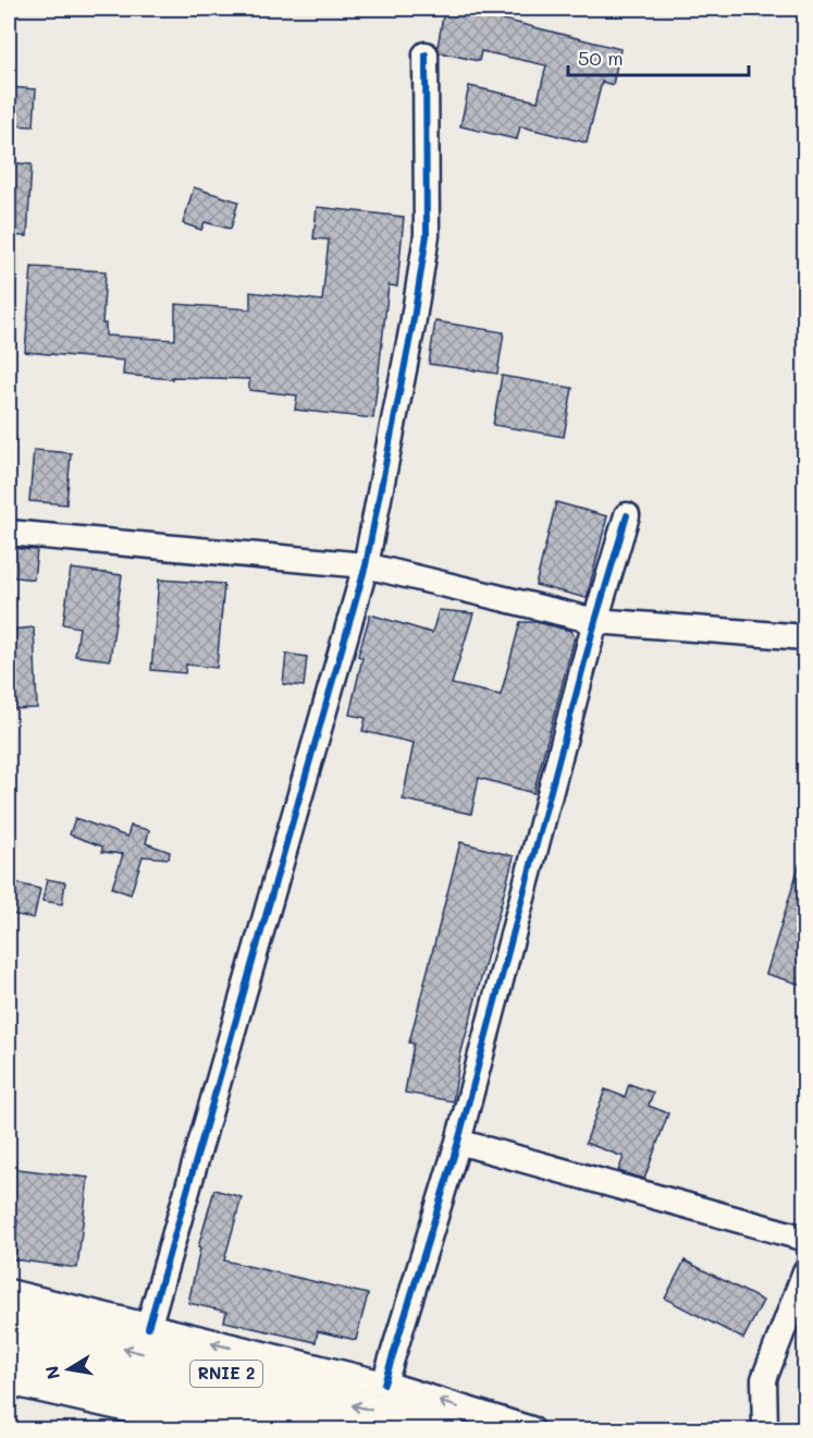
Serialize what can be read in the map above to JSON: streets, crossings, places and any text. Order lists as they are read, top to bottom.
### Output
{
  "streets": {
    "highway": ["RNIE 2"]
  },
  "scale_bar": "50 m",
  "north": "left"
}
